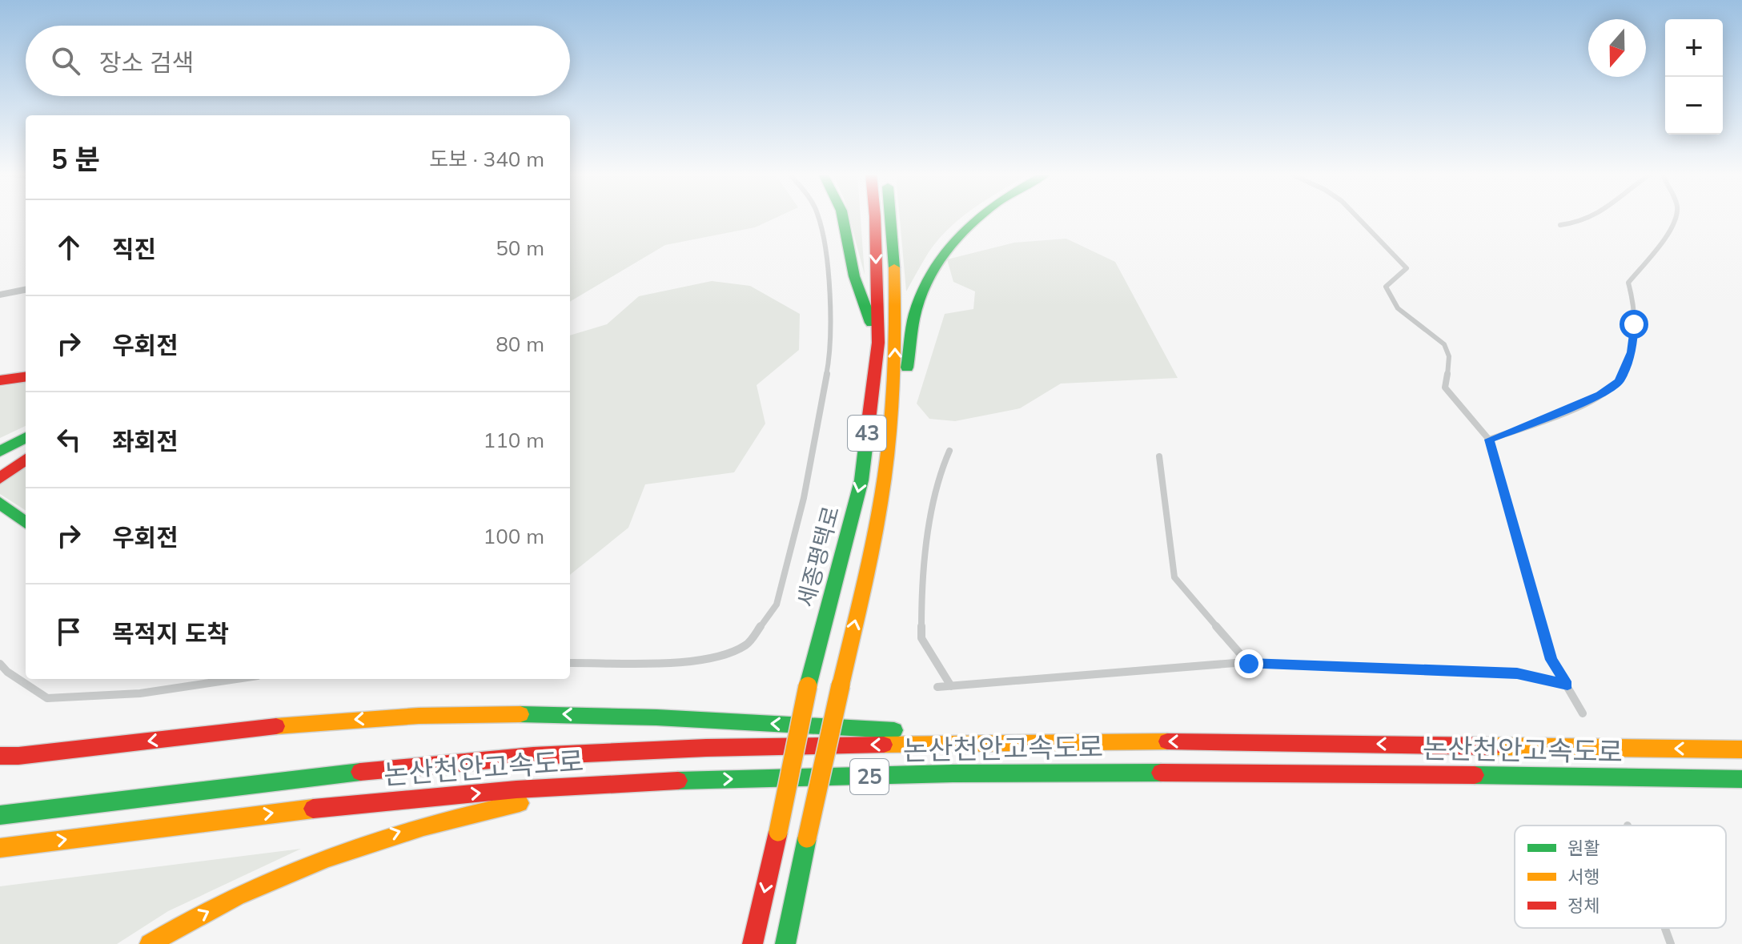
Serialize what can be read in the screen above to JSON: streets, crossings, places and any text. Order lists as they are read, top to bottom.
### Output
{
  "streets": {
    "highway": [
      "43",
      "세종평택로",
      "논산천안고속도로",
      "25"
    ]
  },
  "legend": ["원활", "서행", "정체"],
  "north": "bottom",
  "page": {
    "map_buttons": ["+", "−"],
    "search": "장소 검색",
    "heading": ["5 분", "도보 · 340 m"],
    "list": [
      ["직진", "50 m"],
      ["우회전", "80 m"],
      ["좌회전", "110 m"],
      ["우회전", "100 m"],
      "목적지 도착"
    ]
  }
}
